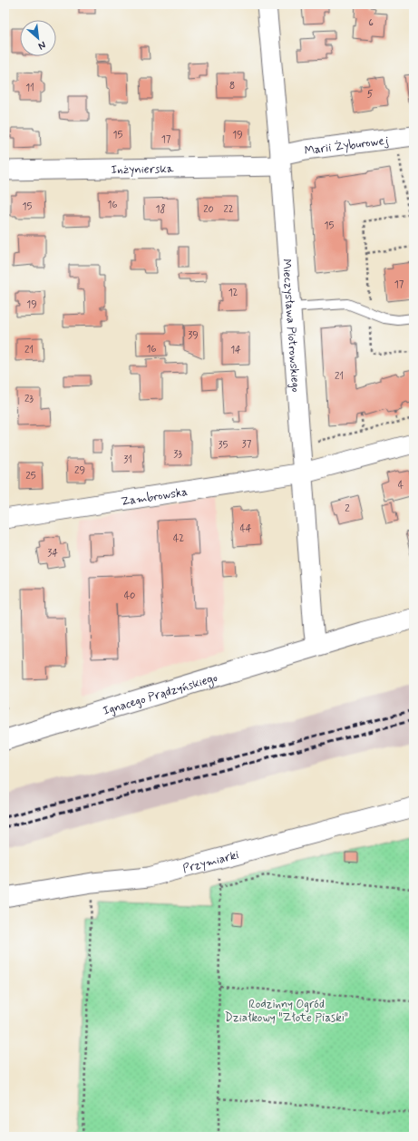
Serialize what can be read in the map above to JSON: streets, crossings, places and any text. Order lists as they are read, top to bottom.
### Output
{
  "streets": {
    "street": [
      "Marii Żyburowej",
      "Inżynierska",
      "Mieczysława Piotrowskiego",
      "Zambrowska",
      "Ignacego Prądzyńskiego",
      "Przymiarki"
    ]
  },
  "crossings": [
    ["Marii Żyburowej", "Inżynierska"],
    ["Marii Żyburowej", "Mieczysława Piotrowskiego"],
    ["Inżynierska", "Mieczysława Piotrowskiego"],
    ["Mieczysława Piotrowskiego", "Zambrowska"],
    ["Mieczysława Piotrowskiego", "Ignacego Prądzyńskiego"]
  ],
  "parks": ["Rodzinny Ogród Działkowy \"Złote Piaski\""],
  "house_numbers": [
    "6",
    "8",
    "11",
    "5",
    "15",
    "19",
    "17",
    "16",
    "15",
    "18",
    "20",
    "22",
    "15",
    "17",
    "12",
    "19",
    "39",
    "16",
    "21",
    "14",
    "21",
    "23",
    "37",
    "35",
    "33",
    "31",
    "29",
    "25",
    "4",
    "2",
    "44",
    "42",
    "34",
    "40"
  ],
  "north": "bottom right"
}
